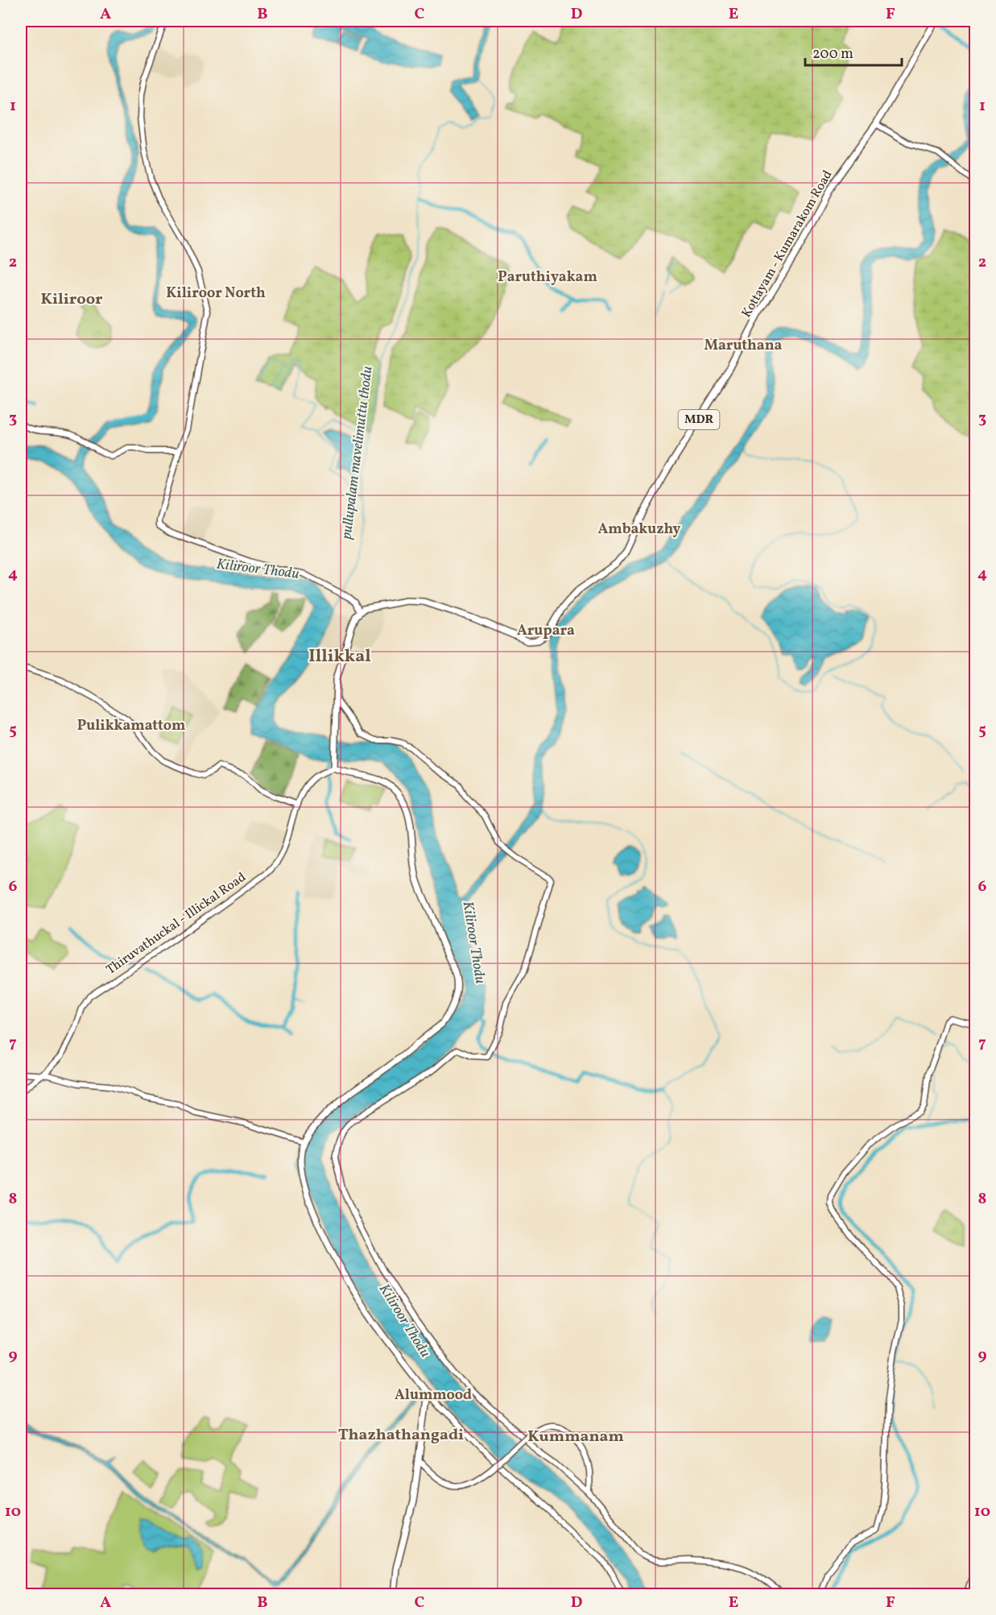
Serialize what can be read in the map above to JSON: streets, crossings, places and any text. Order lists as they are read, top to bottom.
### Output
{
  "streets": {
    "main road": ["Kottayam - Kumarakom Road", "MDR", "Thiruvathuckal - Illickal Road"]
  },
  "districts": [
    "Paruthiyakam",
    "Kiliroor North",
    "Kiliroor",
    "Maruthana",
    "Ambakuzhy",
    "Arupara",
    "Illikkal",
    "Pulikkamattom",
    "Alummood",
    "Thazhathangadi",
    "Kummanam"
  ],
  "water": ["pullupalam mavelimuttu thodu", "Kiliroor Thodu"],
  "scale_bar": "200 m",
  "grid": {
    "columns": [
      "A",
      "B",
      "C",
      "D",
      "E",
      "F"
    ],
    "rows": [
      "1",
      "2",
      "3",
      "4",
      "5",
      "6",
      "7",
      "8",
      "9",
      "10"
    ]
  }
}
